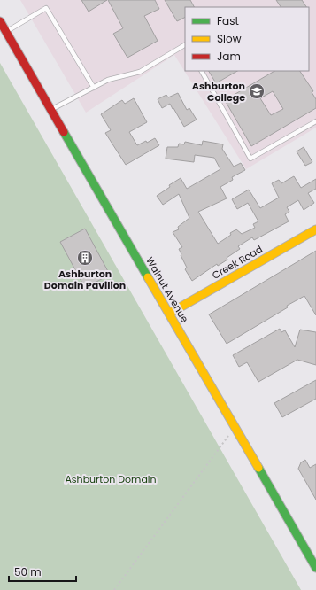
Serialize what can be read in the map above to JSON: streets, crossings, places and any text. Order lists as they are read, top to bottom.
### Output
{
  "streets": {
    "main road": ["Creek Road", "Walnut Avenue"]
  },
  "crossings": [
    ["Creek Road", "Walnut Avenue"]
  ],
  "parks": ["Ashburton Domain"],
  "places": {
    "school or university": ["Ashburton College"],
    "building": ["Ashburton Domain Pavilion"]
  },
  "legend": ["Fast", "Slow", "Jam"],
  "scale_bar": "50 m"
}
